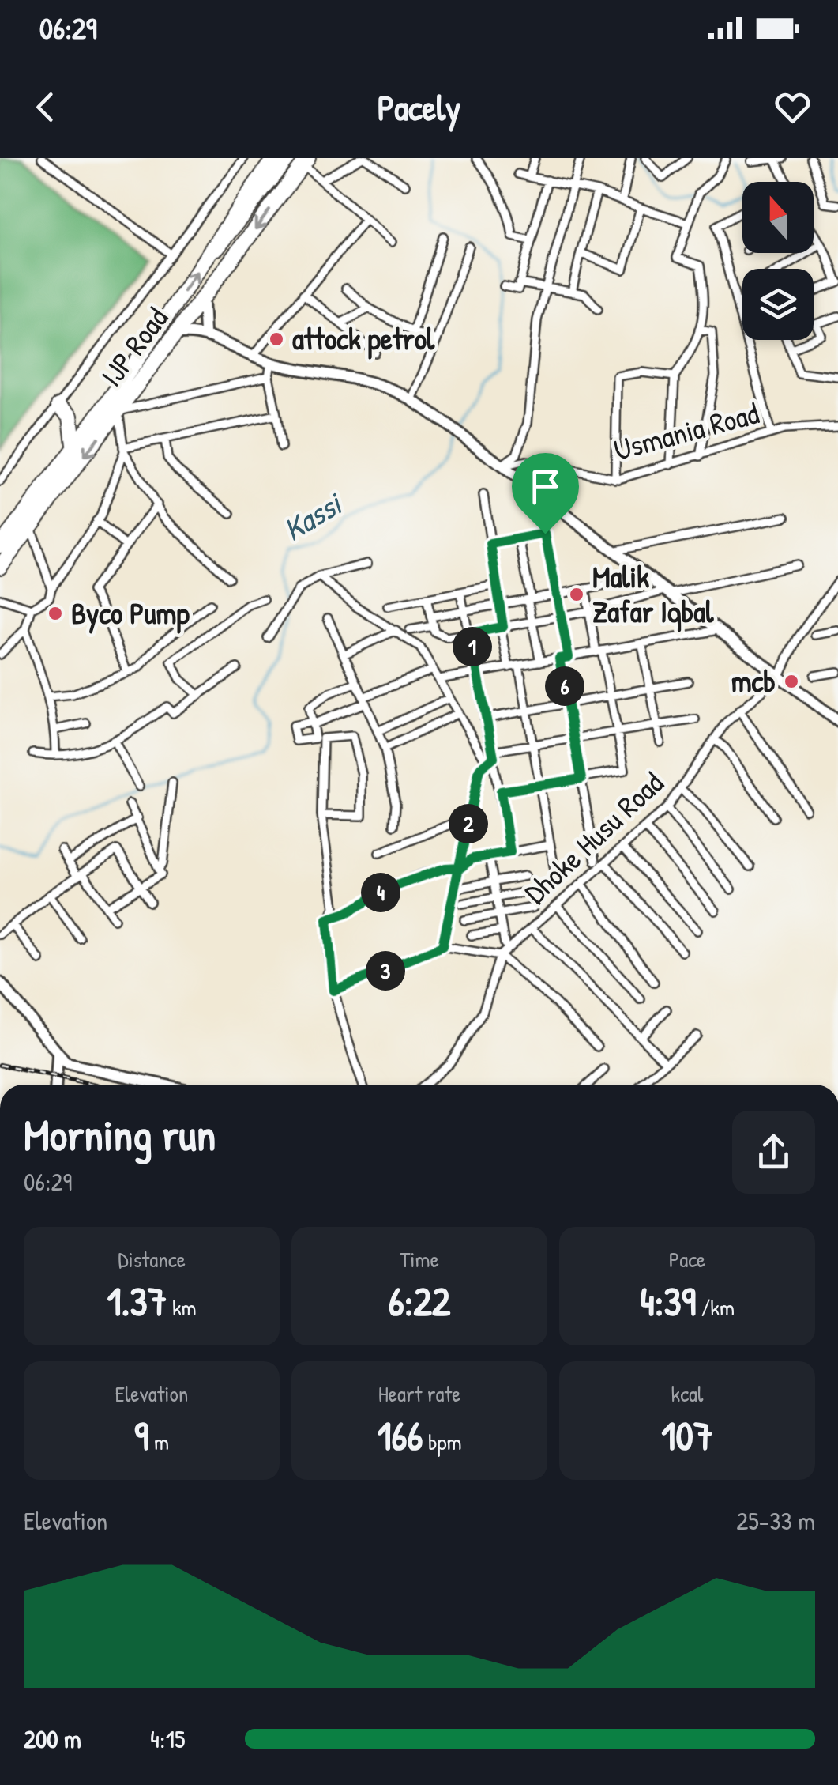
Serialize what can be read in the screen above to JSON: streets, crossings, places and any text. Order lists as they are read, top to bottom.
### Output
{
  "streets": {
    "highway": ["IJP Road"],
    "street": ["Usmania Road", "Dhoke Husu Road"]
  },
  "water": ["Kassi"],
  "places": [
    "attock petrol",
    "Malik Zafar Iqbal",
    "Byco Pump",
    "mcb"
  ],
  "north": "top",
  "page": {
    "status": "06:29",
    "header": "Pacely",
    "pins": [
      "1",
      "6",
      "2",
      "4",
      "3"
    ],
    "heading": ["Morning run", "06:29"],
    "stats": [
      ["Distance", "1.37 km"],
      ["Time", "6:22"],
      ["Pace", "4:39 /km"],
      ["Elevation", "9 m"],
      ["Heart rate", "166 bpm"],
      ["kcal", "107"]
    ],
    "chart": ["Elevation", "25–33 m"],
    "list": [
      {
        "name": "200 m",
        "note": "4:15"
      }
    ]
  }
}
